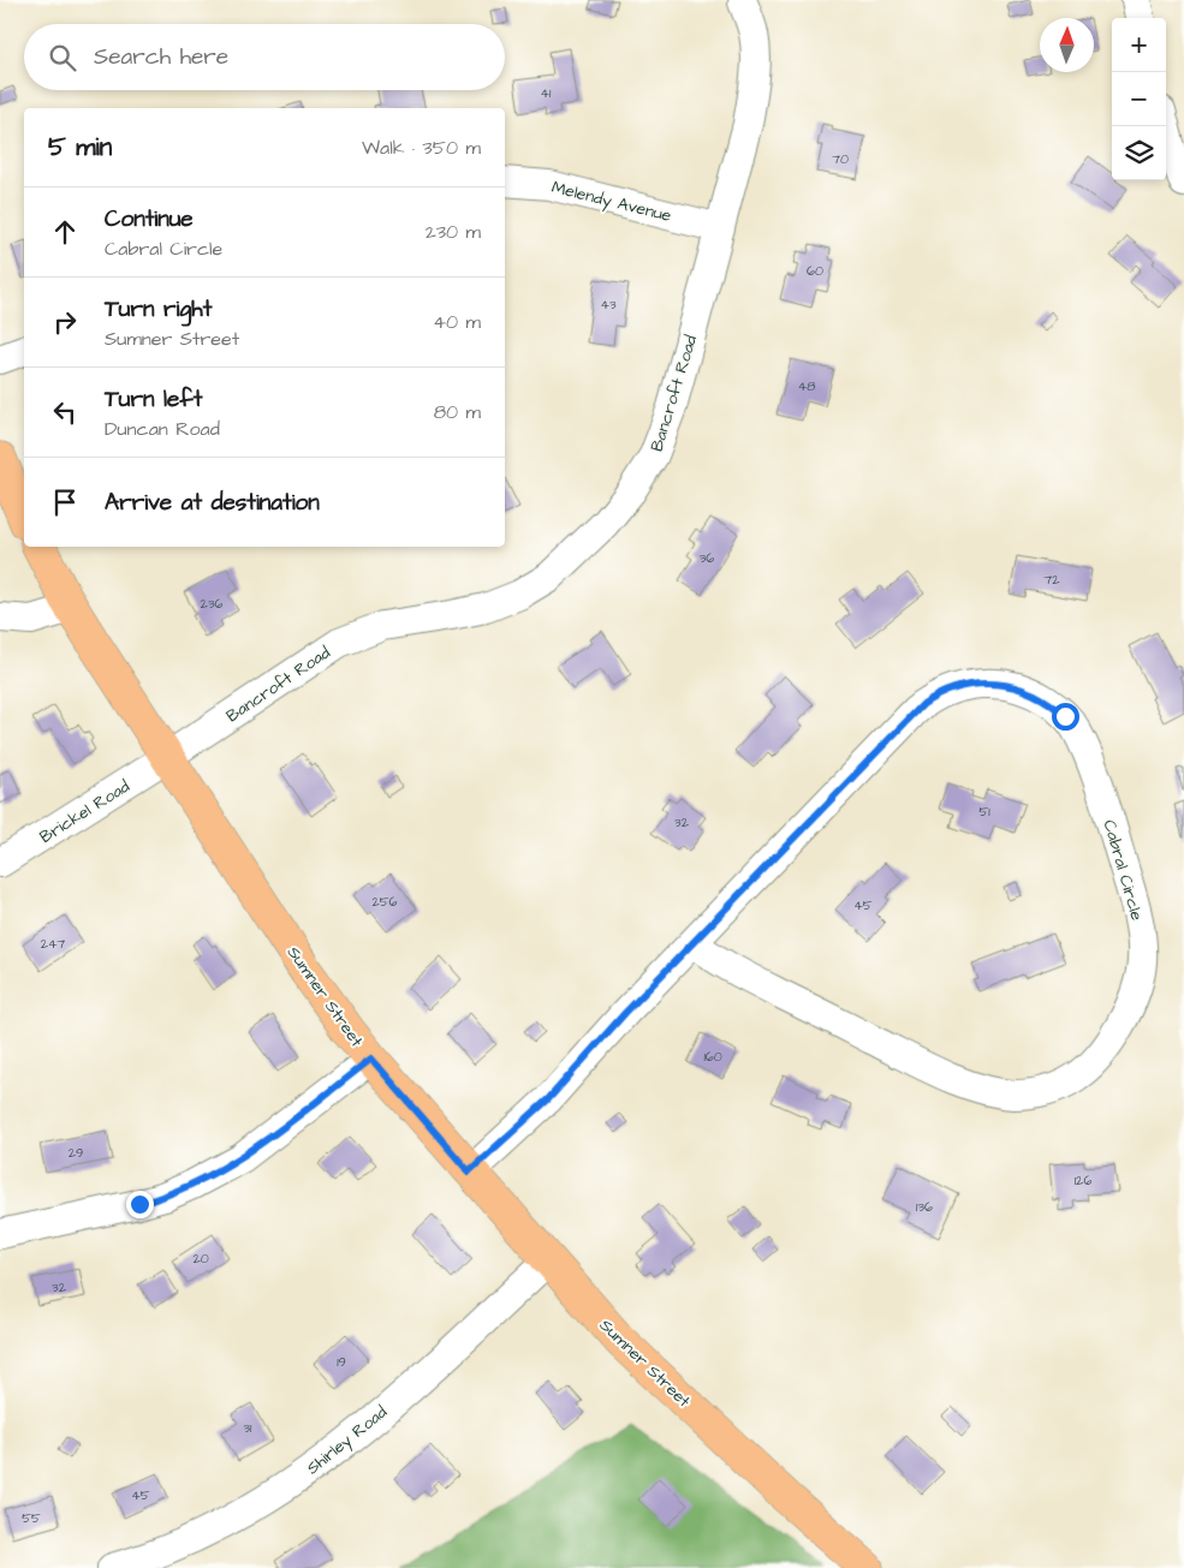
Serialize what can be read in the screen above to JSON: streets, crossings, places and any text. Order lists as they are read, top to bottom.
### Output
{
  "streets": {
    "main road": ["Sumner Street"],
    "street": [
      "Melendy Avenue",
      "Bancroft Road",
      "Brickel Road",
      "Cabral Circle",
      "Shirley Road"
    ]
  },
  "crossings": [
    ["Melendy Avenue", "Bancroft Road"],
    ["Bancroft Road", "Brickel Road"],
    ["Bancroft Road", "Sumner Street"],
    ["Brickel Road", "Sumner Street"],
    ["Cabral Circle", "Sumner Street"],
    ["Sumner Street", "Shirley Road"]
  ],
  "house_numbers": [
    "41",
    "70",
    "60",
    "43",
    "48",
    "36",
    "72",
    "236",
    "51",
    "32",
    "256",
    "45",
    "247",
    "160",
    "29",
    "126",
    "136",
    "20",
    "32",
    "19",
    "31",
    "45",
    "55"
  ],
  "north": "top",
  "page": {
    "map_buttons": ["+", "−"],
    "search": "Search here",
    "heading": ["5 min", "Walk · 350 m"],
    "list": [
      ["Continue", "Cabral Circle", "230 m"],
      ["Turn right", "Sumner Street", "40 m"],
      ["Turn left", "Duncan Road", "80 m"],
      "Arrive at destination"
    ]
  }
}
